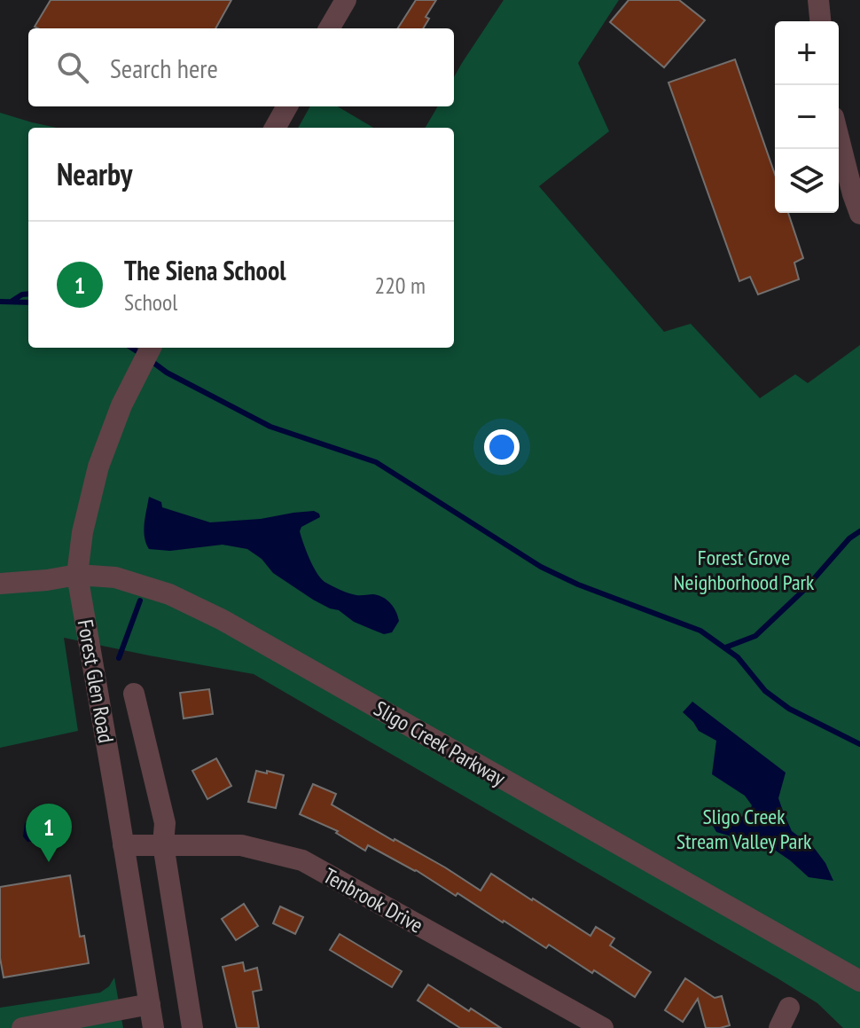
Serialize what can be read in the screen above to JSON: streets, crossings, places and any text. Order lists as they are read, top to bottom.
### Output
{
  "streets": {
    "street": ["Forest Glen Road", "Sligo Creek Parkway", "Tenbrook Drive"]
  },
  "crossings": [
    ["Forest Glen Road", "Sligo Creek Parkway"],
    ["Forest Glen Road", "Tenbrook Drive"]
  ],
  "parks": ["Forest Grove Neighborhood Park", "Sligo Creek Stream Valley Park"],
  "page": {
    "map_buttons": ["+", "−"],
    "search": "Search here",
    "heading": "Nearby",
    "list": [
      {
        "mark": "1",
        "name": "The Siena School",
        "note": "School",
        "value": "220 m"
      }
    ],
    "pins": "1"
  }
}
